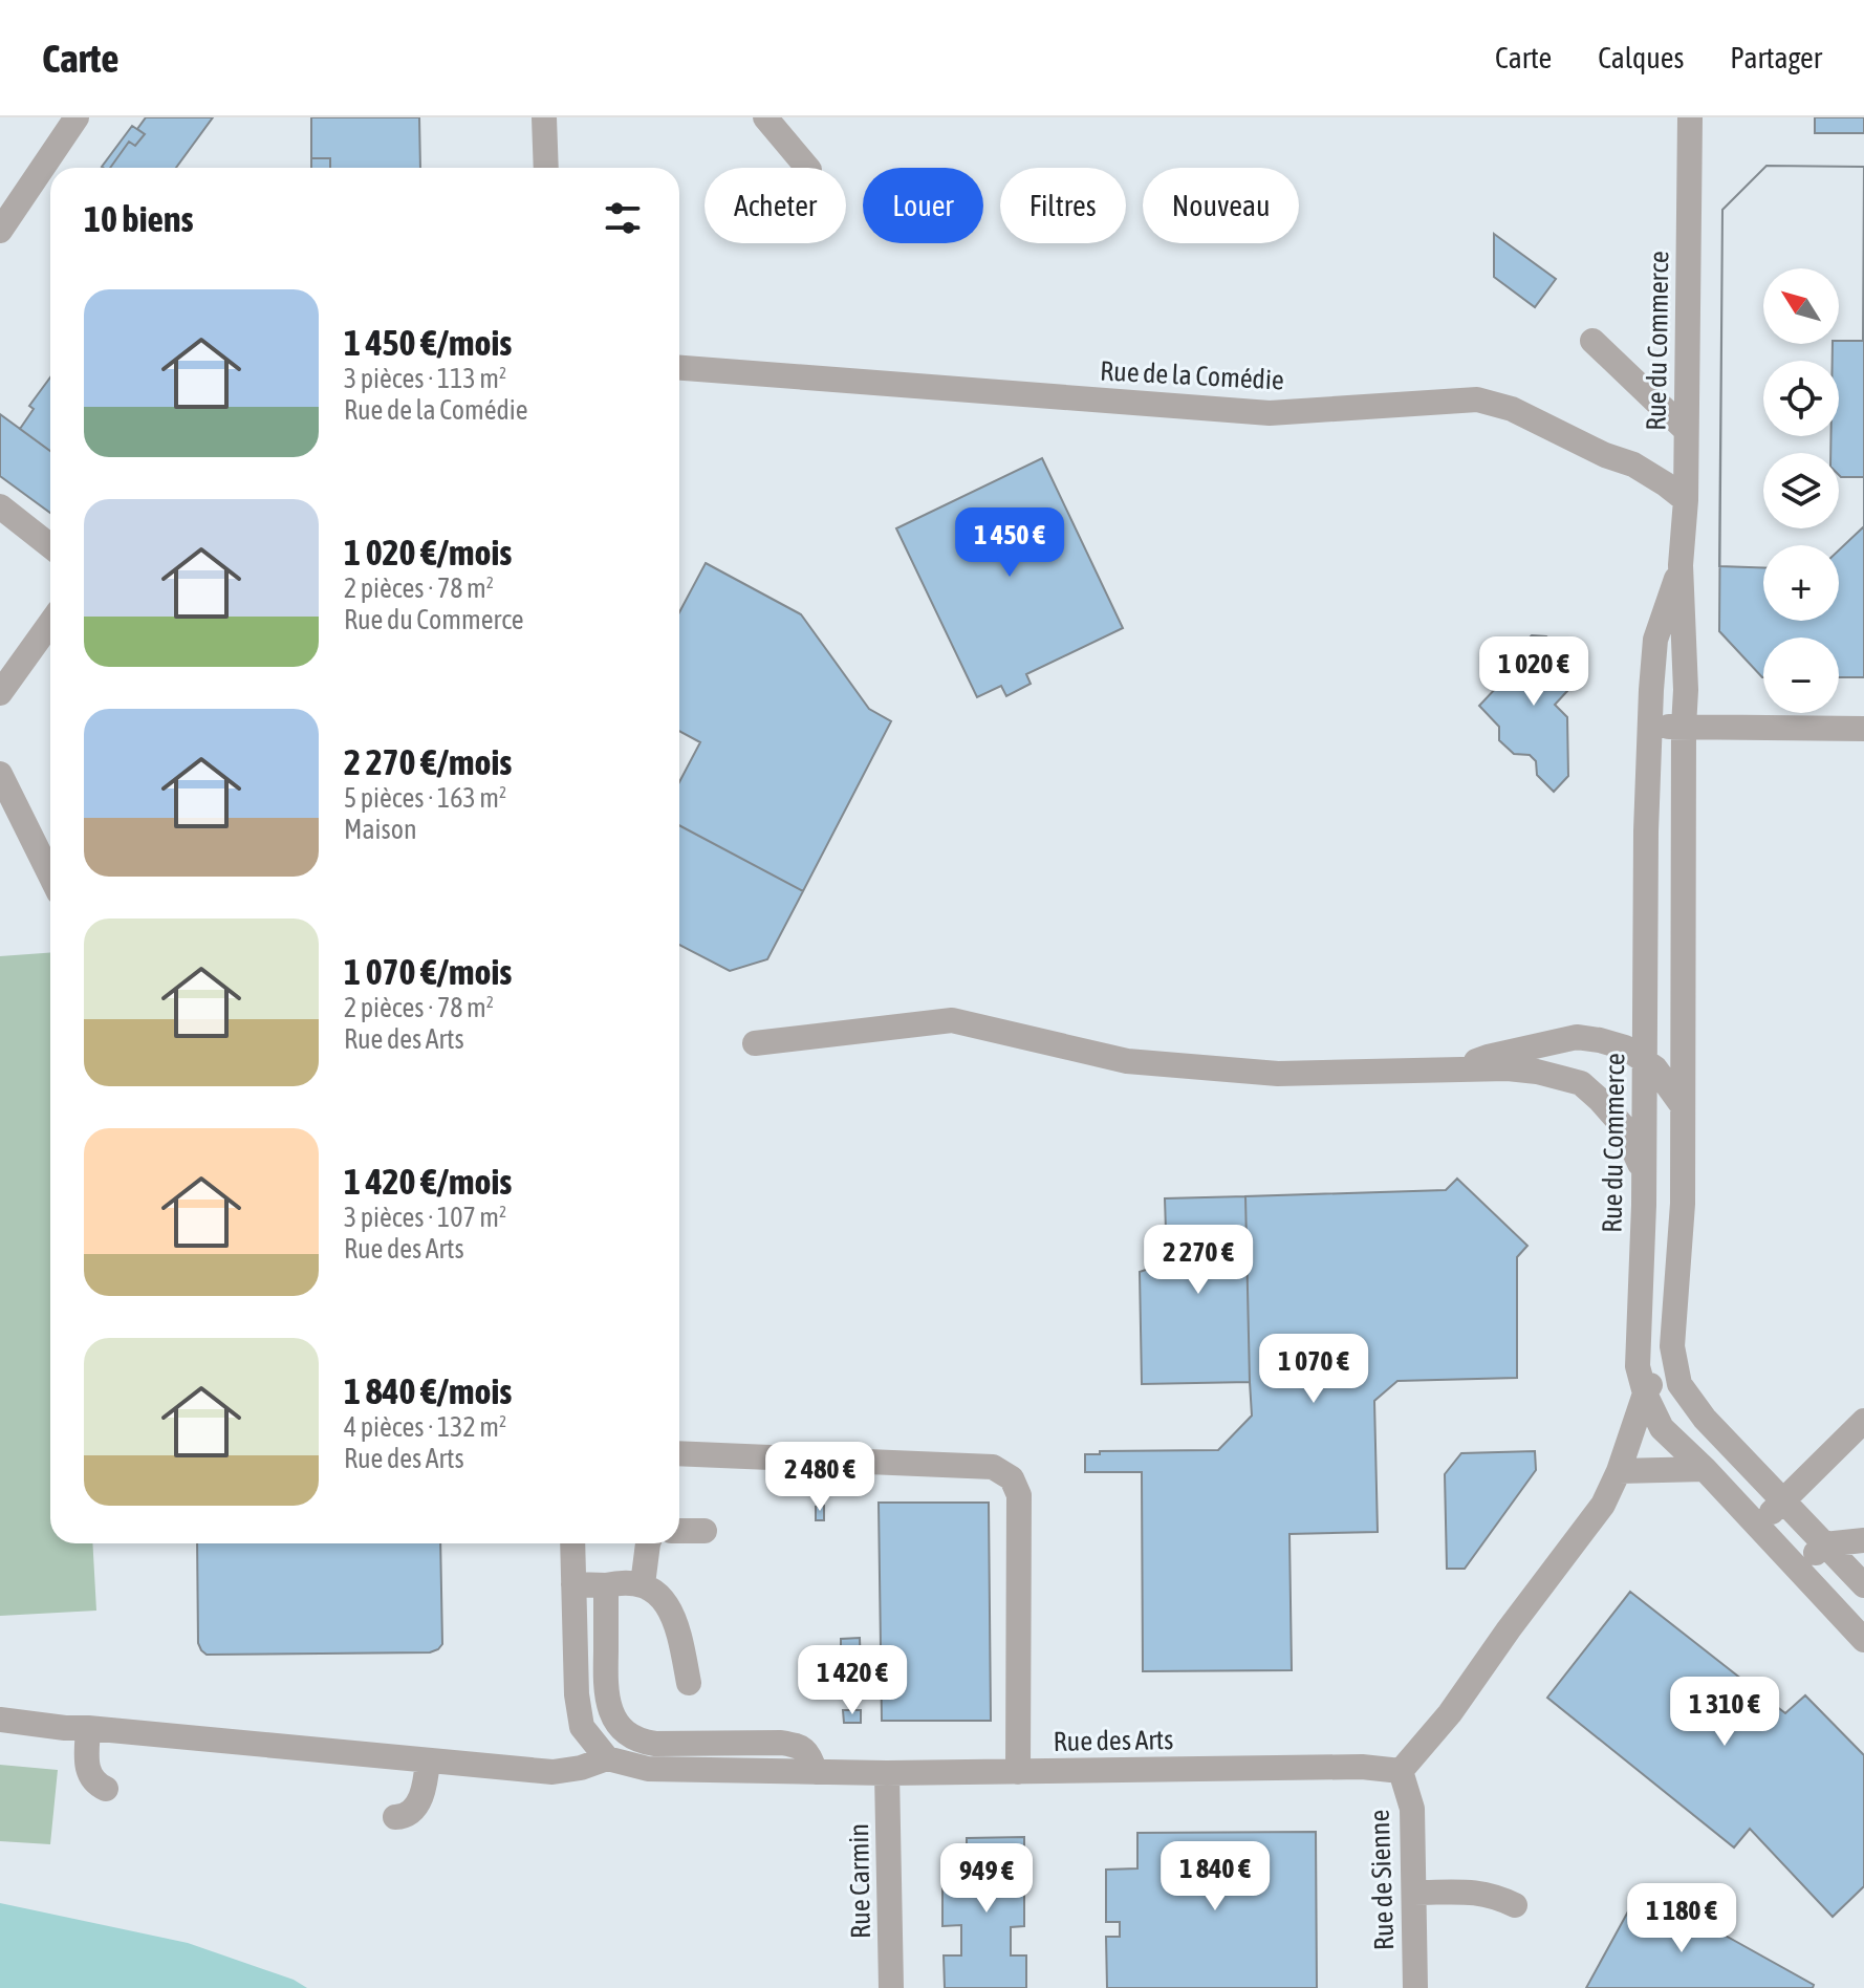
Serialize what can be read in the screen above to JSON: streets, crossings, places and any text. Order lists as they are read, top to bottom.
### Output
{
  "streets": {
    "street": [
      "Rue du Commerce",
      "Rue de la Comédie",
      "Rue des Arts",
      "Rue de Sienne",
      "Rue Carmin"
    ]
  },
  "crossings": [
    ["Rue du Commerce", "Rue de la Comédie"],
    ["Rue des Arts", "Rue de Sienne"],
    ["Rue des Arts", "Rue Carmin"]
  ],
  "north": "top left",
  "page": {
    "header": "Carte",
    "nav": ["Carte", "Calques", "Partager"],
    "chip": [
      "Acheter",
      "Louer",
      "Filtres",
      "Nouveau"
    ],
    "heading": "10 biens",
    "map_buttons": ["+", "−"],
    "list": [
      {
        "name": "1 450 €/mois",
        "note": "3 pièces · 113 m² · Rue de la Comédie"
      },
      {
        "name": "1 020 €/mois",
        "note": "2 pièces · 78 m² · Rue du Commerce"
      },
      {
        "name": "2 270 €/mois",
        "note": "5 pièces · 163 m² · Maison"
      },
      {
        "name": "1 070 €/mois",
        "note": "2 pièces · 78 m² · Rue des Arts"
      },
      {
        "name": "1 420 €/mois",
        "note": "3 pièces · 107 m² · Rue des Arts"
      },
      {
        "name": "1 840 €/mois",
        "note": "4 pièces · 132 m² · Rue des Arts"
      }
    ],
    "price": [
      "1 450 €",
      "1 020 €",
      "2 270 €",
      "1 070 €",
      "2 480 €",
      "1 420 €",
      "1 310 €",
      "1 840 €",
      "949 €",
      "1 180 €"
    ]
  }
}
